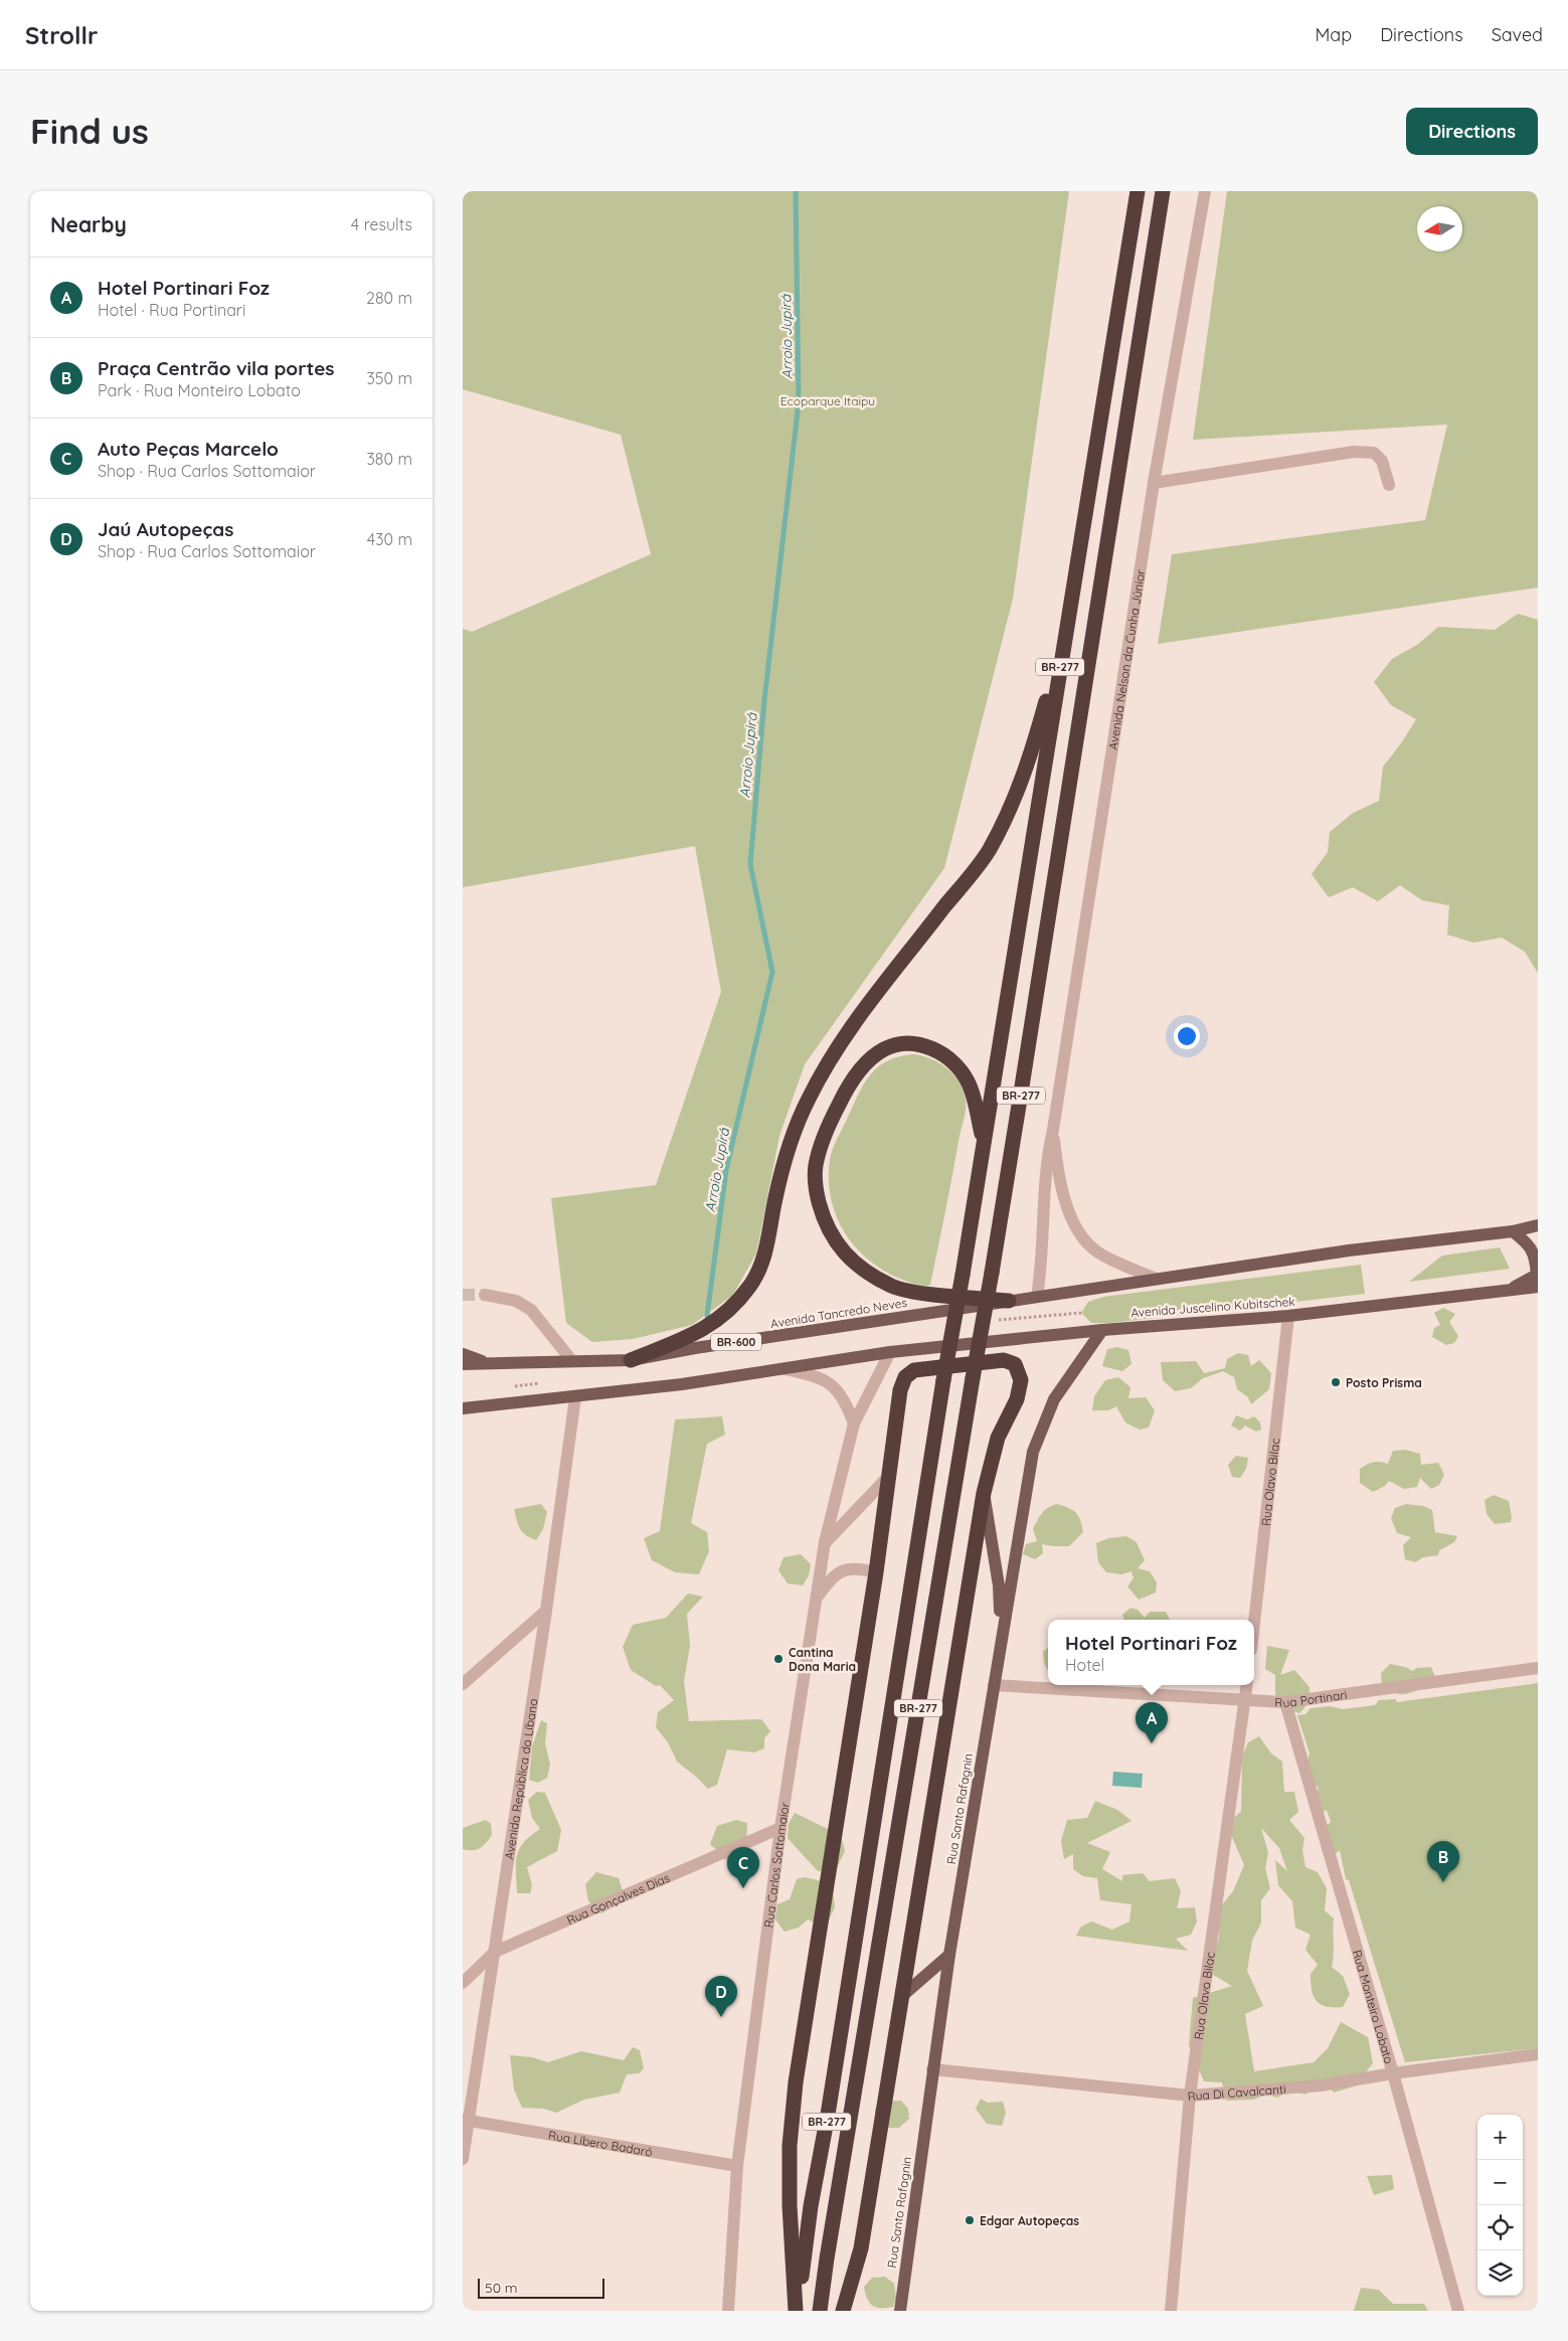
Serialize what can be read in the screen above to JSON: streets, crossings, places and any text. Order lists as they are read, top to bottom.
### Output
{
  "streets": {
    "highway": ["BR-277"],
    "main road": [
      "Avenida Juscelino Kubitschek",
      "Avenida Tancredo Neves",
      "BR-600",
      "Rua Santo Rafagnin"
    ],
    "street": [
      "Avenida Nelson da Cunha Júnior",
      "Rua Olavo Bilac",
      "Rua Portinari",
      "Avenida República do Líbano",
      "Rua Carlos Sottomaior",
      "Rua Gonçalves Dias",
      "Rua Monteiro Lobato",
      "Rua Di Cavalcanti",
      "Rua Líbero Badaró"
    ]
  },
  "crossings": [
    ["Avenida Juscelino Kubitschek", "Rua Olavo Bilac"],
    ["Avenida Juscelino Kubitschek", "Rua Santo Rafagnin"],
    ["Avenida Juscelino Kubitschek", "Rua Carlos Sottomaior"],
    ["Rua Olavo Bilac", "Rua Portinari"],
    ["Rua Olavo Bilac", "Rua Di Cavalcanti"],
    ["Rua Portinari", "Rua Santo Rafagnin"],
    ["Rua Portinari", "Rua Monteiro Lobato"],
    ["Avenida República do Líbano", "Rua Gonçalves Dias"],
    ["Avenida República do Líbano", "Rua Líbero Badaró"],
    ["Rua Santo Rafagnin", "Rua Di Cavalcanti"],
    ["Rua Carlos Sottomaior", "Rua Gonçalves Dias"],
    ["Rua Carlos Sottomaior", "Rua Líbero Badaró"],
    ["Rua Monteiro Lobato", "Rua Di Cavalcanti"]
  ],
  "water": ["Arroio Jupirá"],
  "parks": ["Ecoparque Itaipu"],
  "places": ["Posto Prisma", "Cantina Dona Maria", "Edgar Autopeças"],
  "scale_bar": "50 m",
  "north": "left",
  "page": {
    "header": "Strollr",
    "nav": ["Map", "Directions", "Saved"],
    "buttons": "Directions",
    "title": "Find us",
    "heading": ["Nearby", "4 results"],
    "list": [
      {
        "mark": "A",
        "name": "Hotel Portinari Foz",
        "note": "Hotel · Rua Portinari",
        "value": "280 m"
      },
      {
        "mark": "B",
        "name": "Praça Centrão vila portes",
        "note": "Park · Rua Monteiro Lobato",
        "value": "350 m"
      },
      {
        "mark": "C",
        "name": "Auto Peças Marcelo",
        "note": "Shop · Rua Carlos Sottomaior",
        "value": "380 m"
      },
      {
        "mark": "D",
        "name": "Jaú Autopeças",
        "note": "Shop · Rua Carlos Sottomaior",
        "value": "430 m"
      }
    ],
    "popup": ["Hotel Portinari Foz", "Hotel"],
    "pins": [
      "A",
      "B",
      "C",
      "D"
    ],
    "map_buttons": ["+", "−"],
    "scale": "50 m"
  }
}
